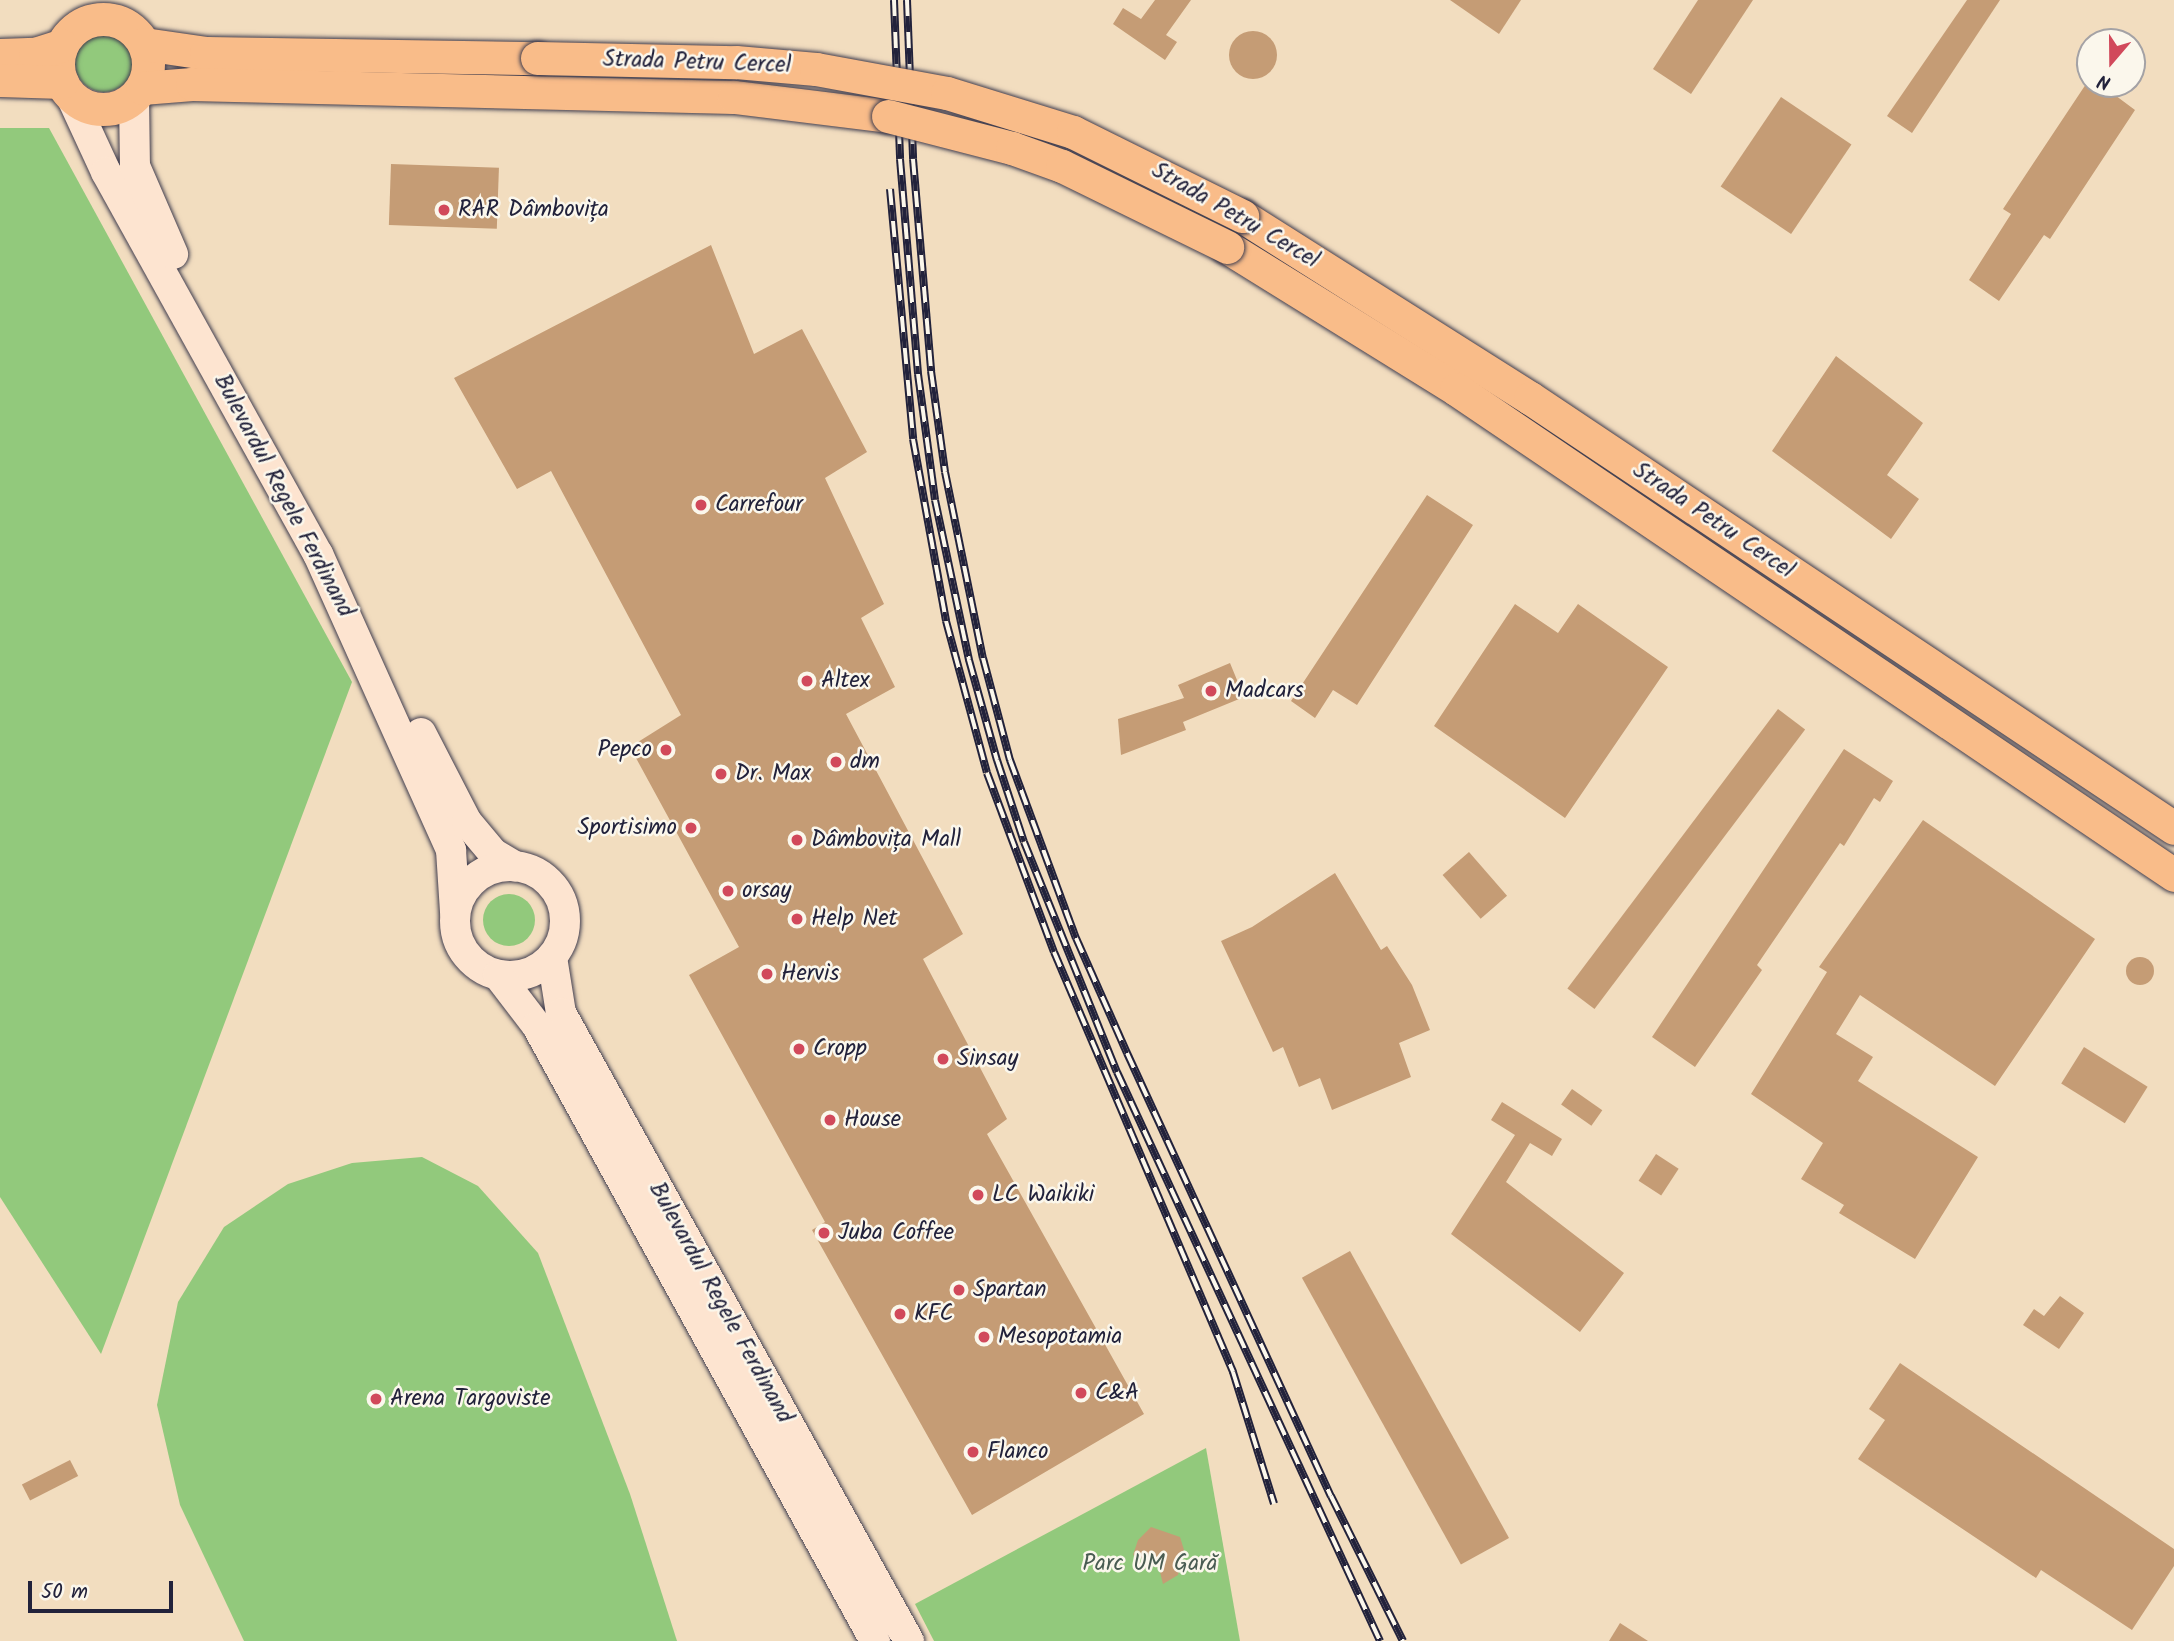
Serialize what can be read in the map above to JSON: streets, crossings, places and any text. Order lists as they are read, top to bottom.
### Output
{
  "streets": {
    "main road": ["Strada Petru Cercel", "Bulevardul Regele Ferdinand"]
  },
  "crossings": [
    ["Strada Petru Cercel", "Bulevardul Regele Ferdinand"]
  ],
  "parks": ["Parc UM Gară"],
  "places": [
    "RAR Dâmbovița",
    "Carrefour",
    "Altex",
    "Madcars",
    "Pepco",
    "dm",
    "Dr. Max",
    "Sportisimo",
    "Dâmbovița Mall",
    "orsay",
    "Help Net",
    "Hervis",
    "Cropp",
    "Sinsay",
    "House",
    "LC Waikiki",
    "Juba Coffee",
    "Spartan",
    "KFC",
    "Mesopotamia",
    "C&A",
    "Arena Targoviste",
    "Flanco"
  ],
  "scale_bar": "50 m",
  "north": "bottom"
}
